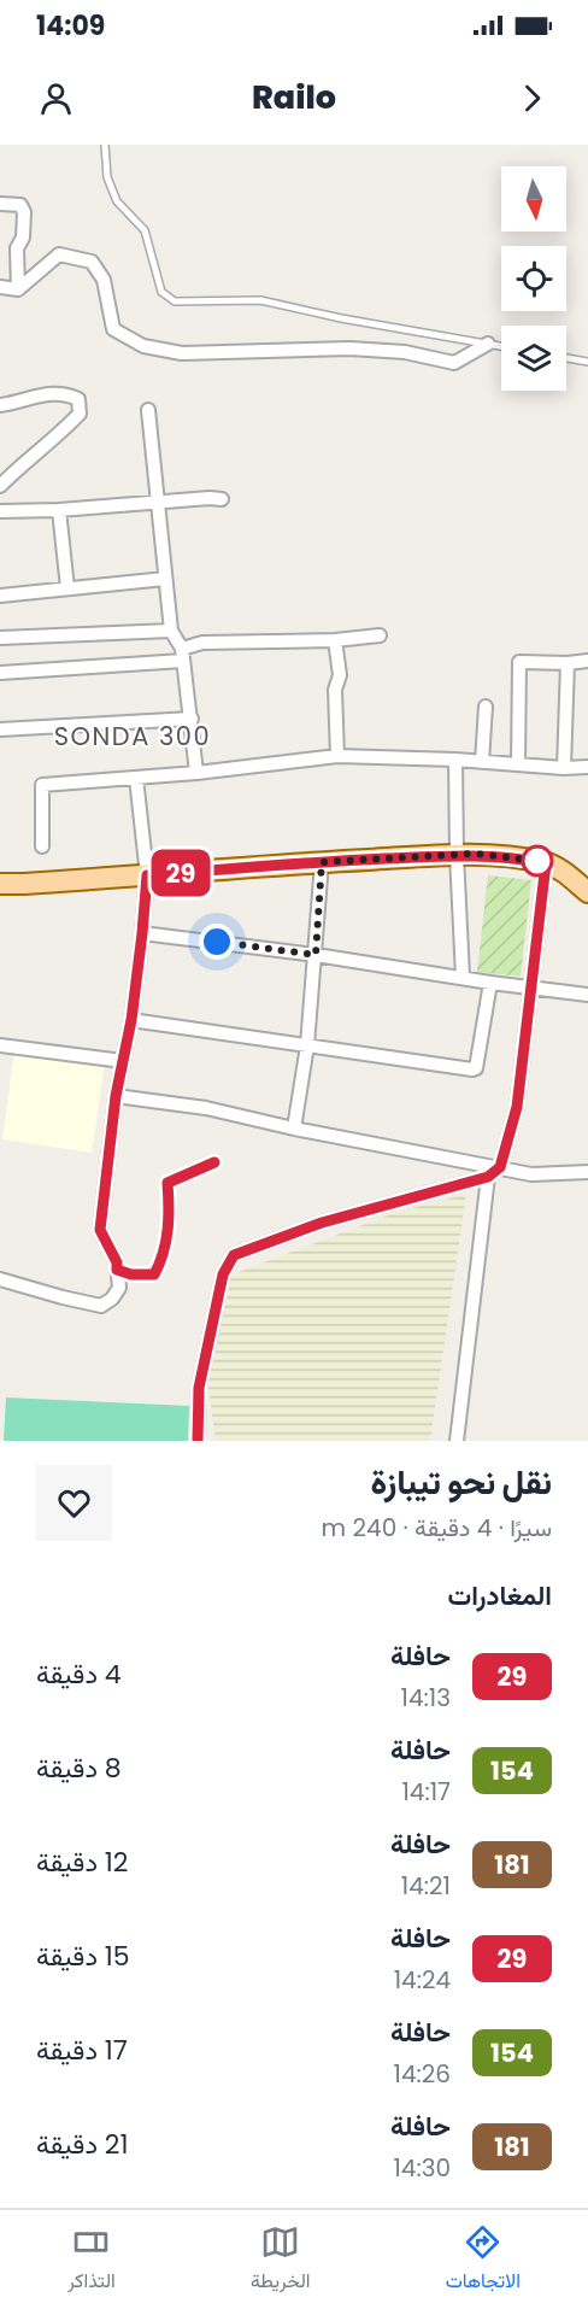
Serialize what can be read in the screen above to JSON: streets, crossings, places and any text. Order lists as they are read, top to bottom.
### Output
{
  "districts": ["SONDA 300"],
  "lines": ["bus line 29"],
  "north": "bottom",
  "page": {
    "status": "14:09",
    "header": "Railo",
    "on_map": "29",
    "heading": [
      ["نقل نحو تيبازة", "سيرًا · 4 دقيقة · 240 m"],
      "المغادرات"
    ],
    "list": [
      {
        "mark": "29",
        "name": "حافلة",
        "note": "14:13",
        "value": "4 دقيقة"
      },
      {
        "mark": "154",
        "name": "حافلة",
        "note": "14:17",
        "value": "8 دقيقة"
      },
      {
        "mark": "181",
        "name": "حافلة",
        "note": "14:21",
        "value": "12 دقيقة"
      },
      {
        "mark": "29",
        "name": "حافلة",
        "note": "14:24",
        "value": "15 دقيقة"
      },
      {
        "mark": "154",
        "name": "حافلة",
        "note": "14:26",
        "value": "17 دقيقة"
      },
      {
        "mark": "181",
        "name": "حافلة",
        "note": "14:30",
        "value": "21 دقيقة"
      }
    ],
    "tabs": ["الاتجاهات", "الخريطة", "التذاكر"]
  }
}
